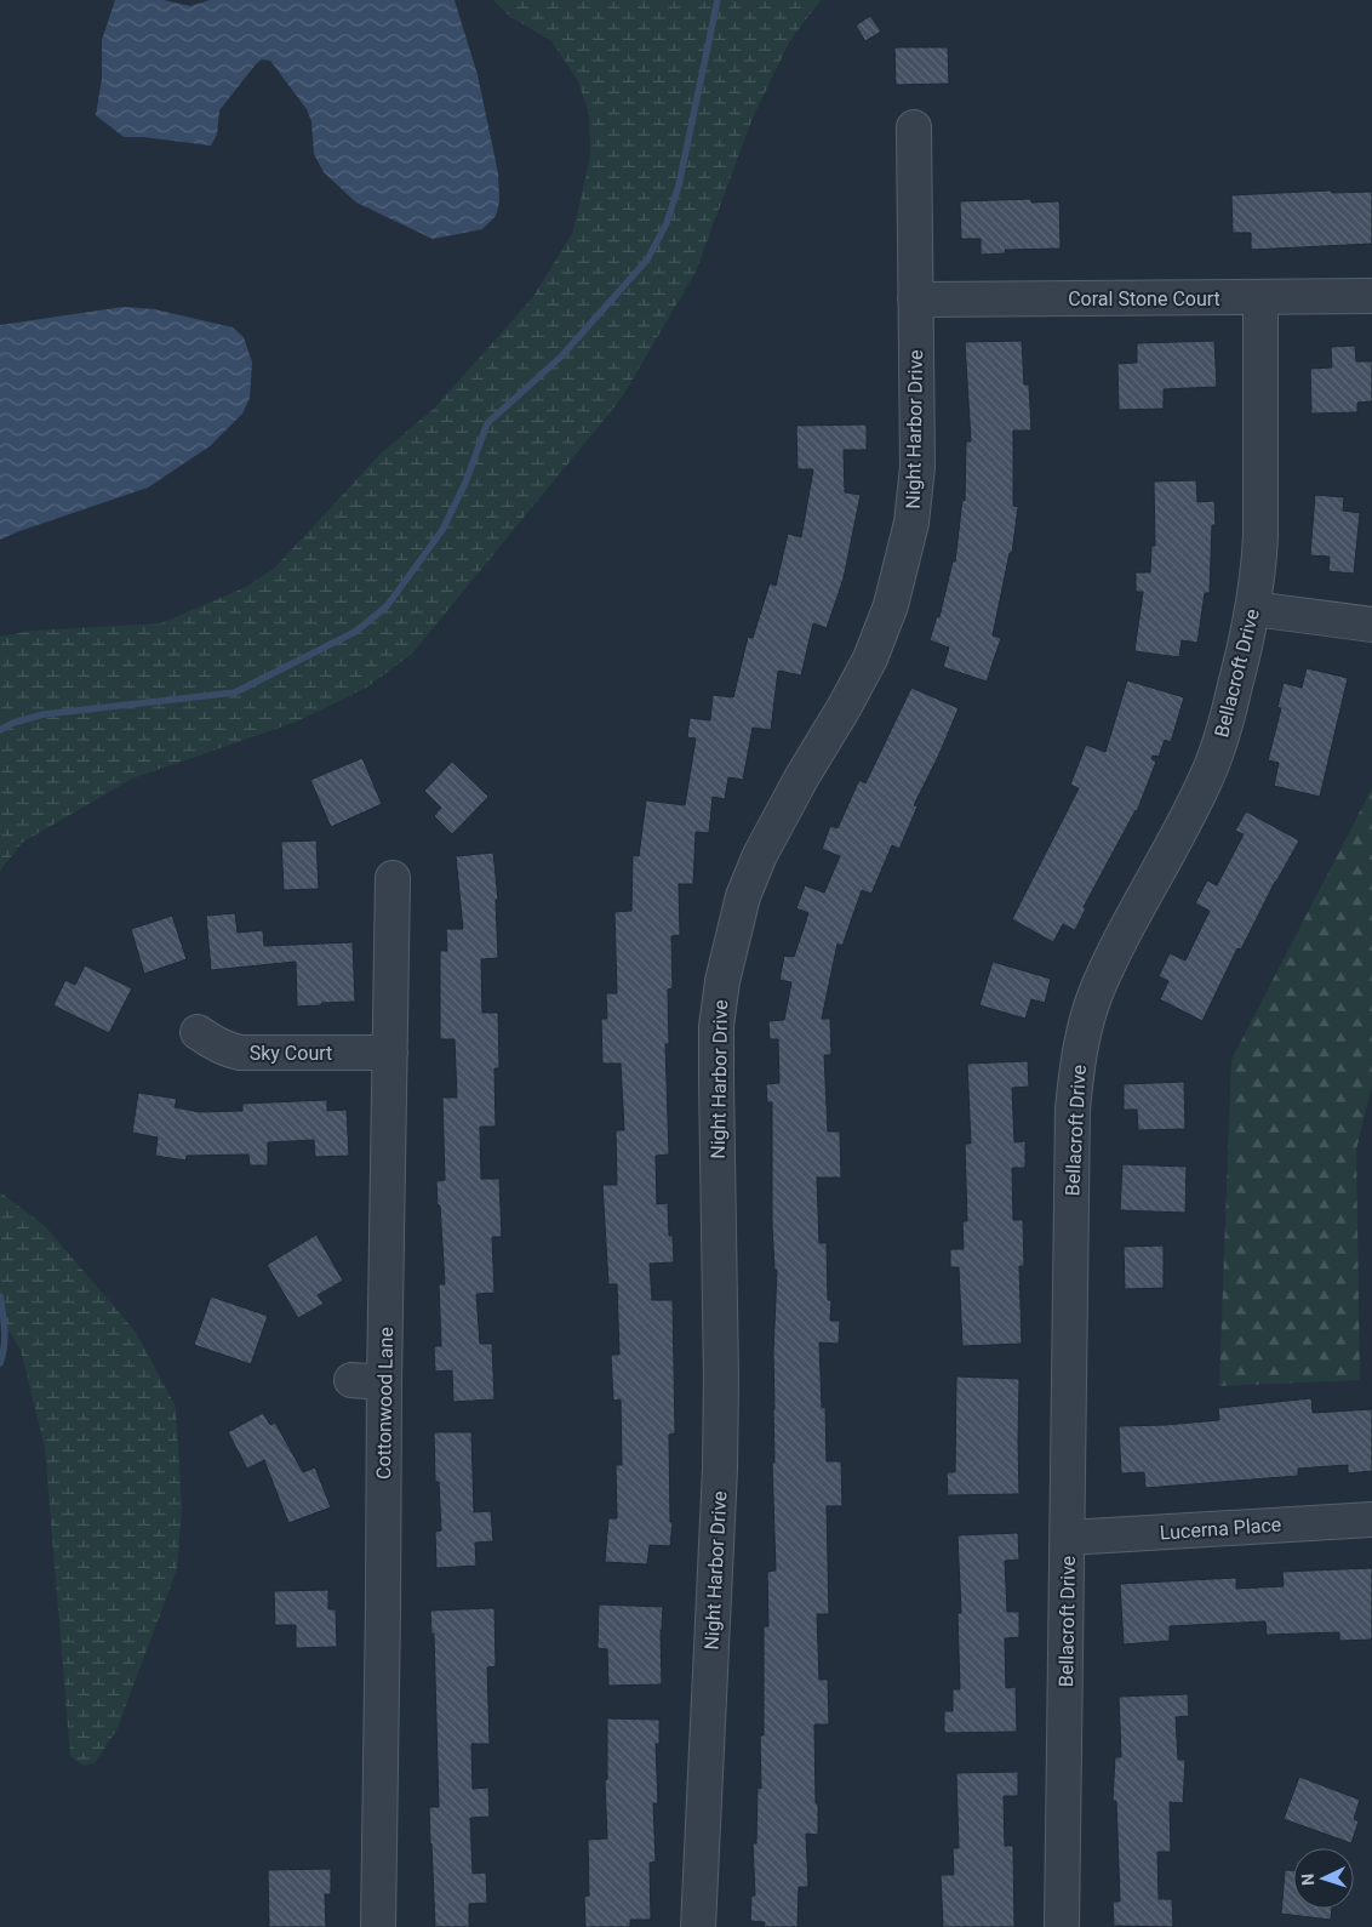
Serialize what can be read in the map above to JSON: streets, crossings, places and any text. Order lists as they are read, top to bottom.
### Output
{
  "streets": {
    "street": [
      "Coral Stone Court",
      "Night Harbor Drive",
      "Bellacroft Drive",
      "Sky Court",
      "Cottonwood Lane",
      "Lucerna Place"
    ]
  },
  "crossings": [
    ["Coral Stone Court", "Night Harbor Drive"],
    ["Coral Stone Court", "Bellacroft Drive"],
    ["Bellacroft Drive", "Lucerna Place"],
    ["Sky Court", "Cottonwood Lane"]
  ],
  "north": "left"
}
